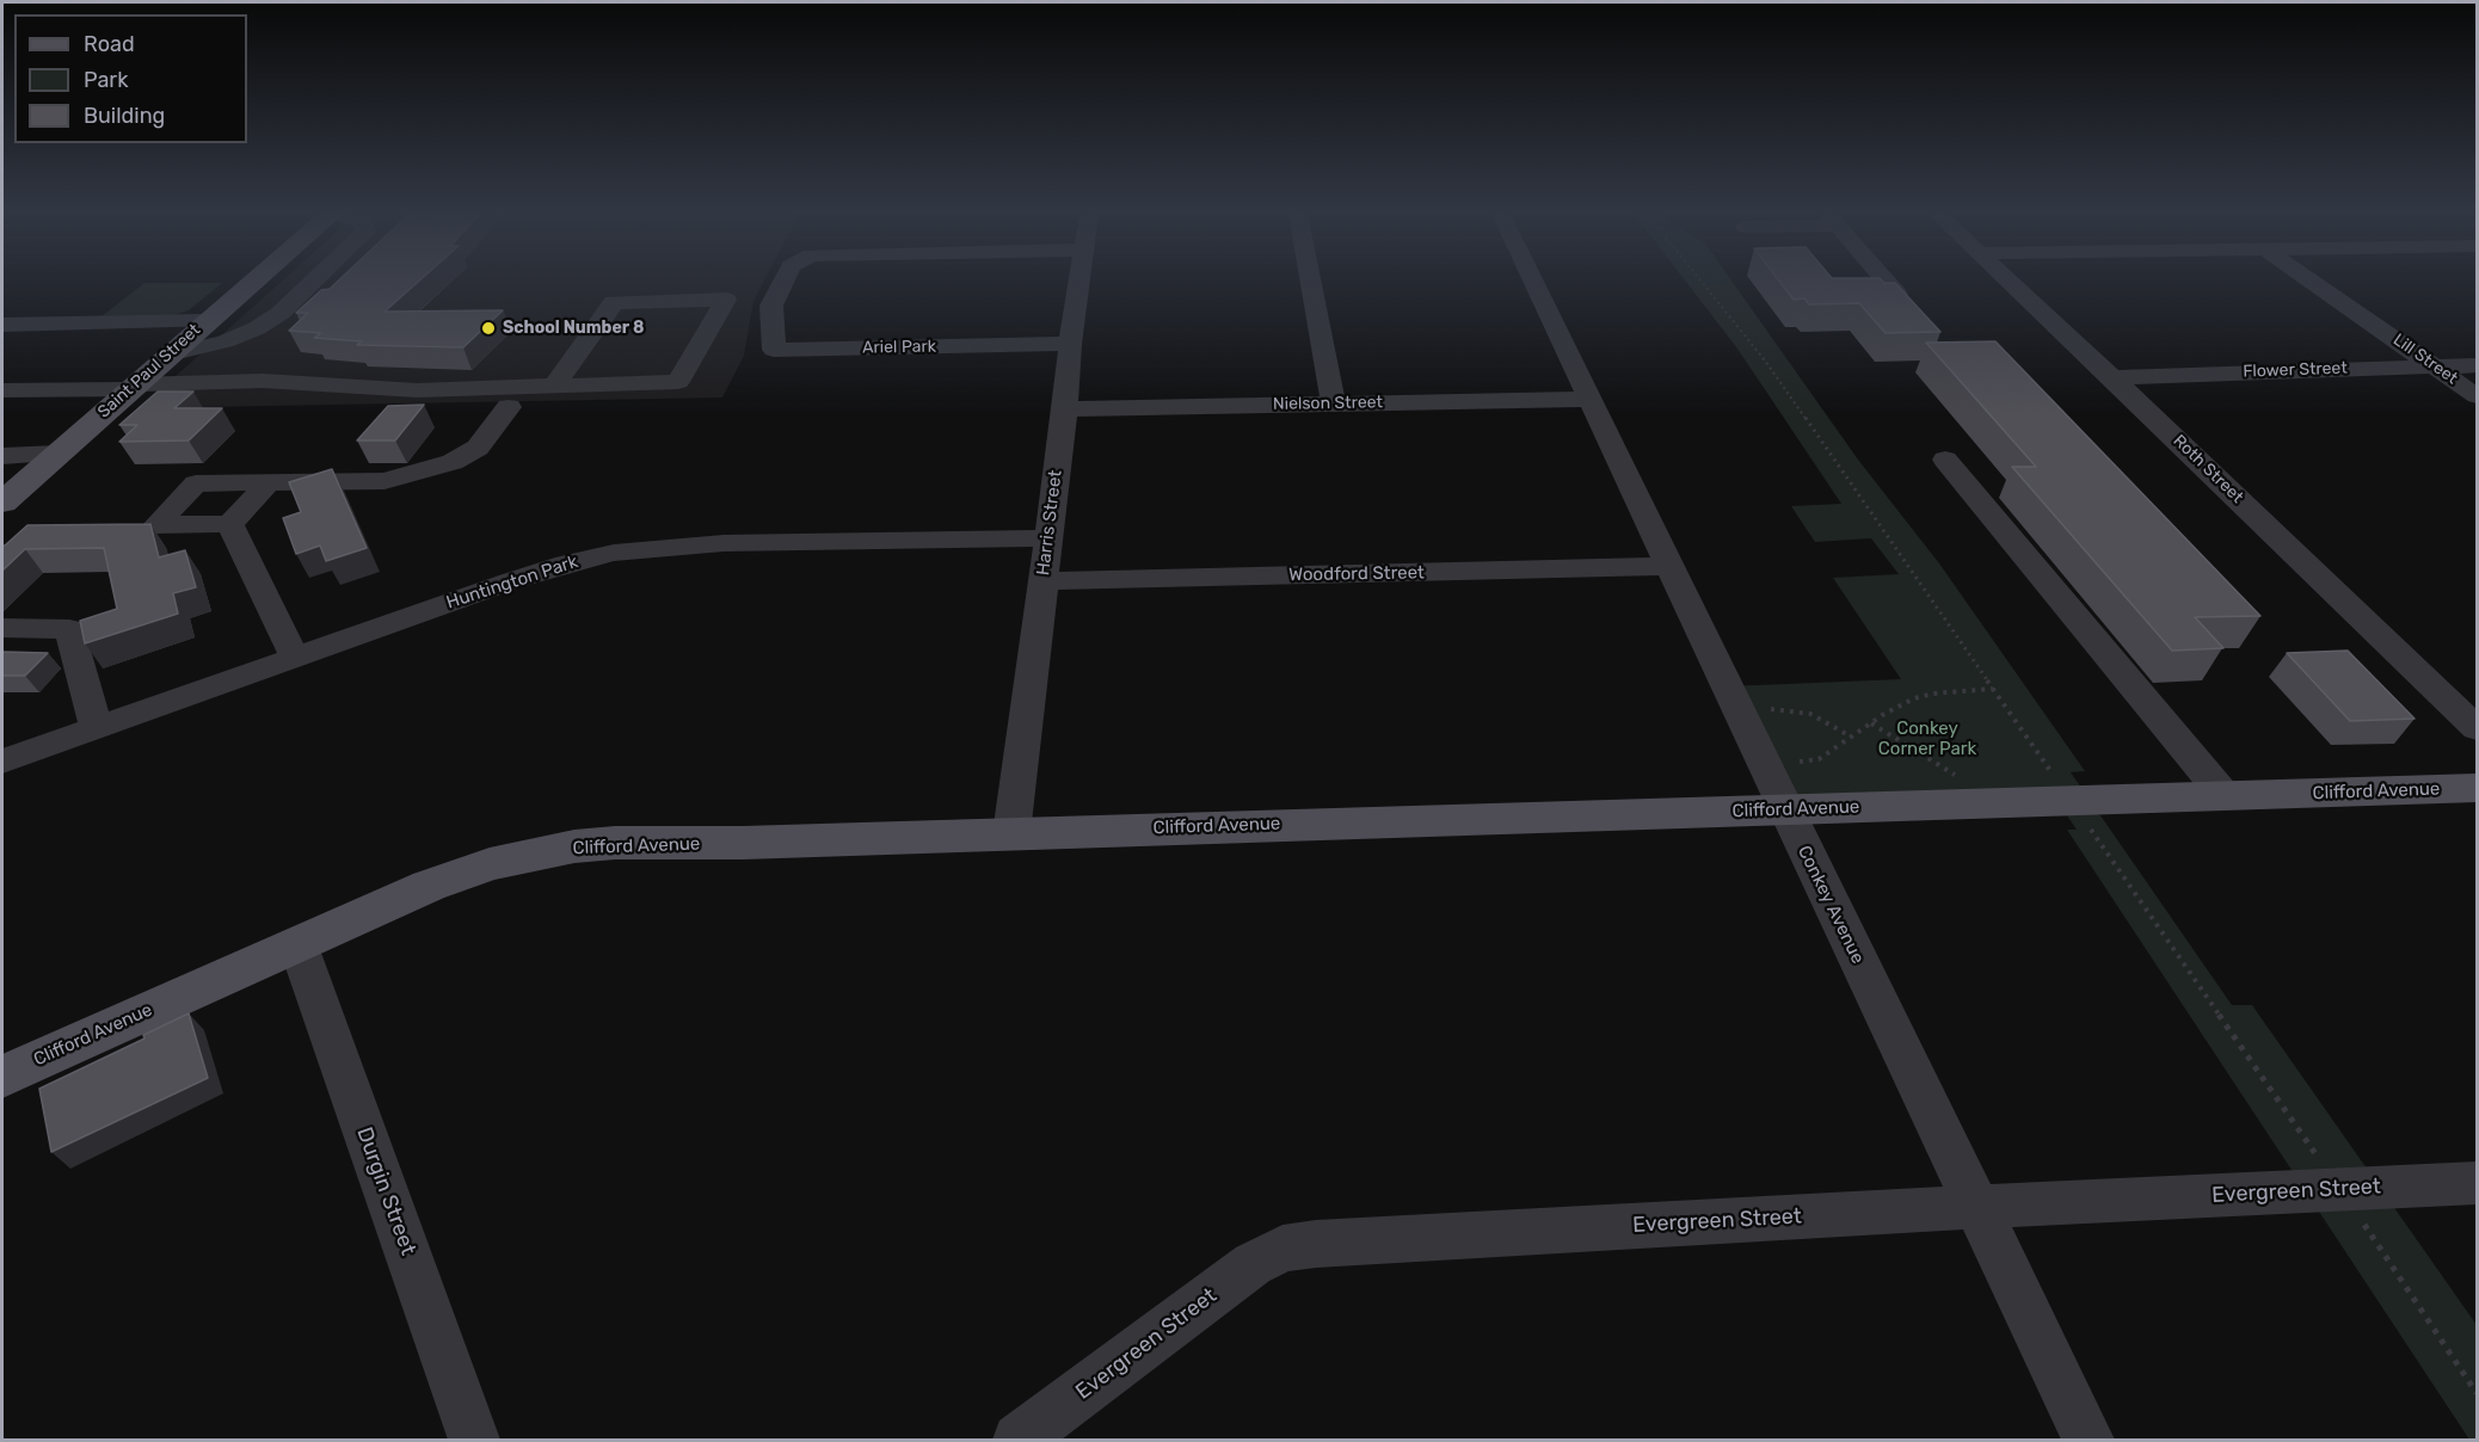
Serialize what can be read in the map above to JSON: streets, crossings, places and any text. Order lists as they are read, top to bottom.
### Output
{
  "streets": {
    "main road": ["Saint Paul Street", "Clifford Avenue"],
    "street": [
      "Ariel Park",
      "Lill Street",
      "Flower Street",
      "Nielson Street",
      "Roth Street",
      "Harris Street",
      "Woodford Street",
      "Huntington Park",
      "Conkey Avenue",
      "Durgin Street",
      "Evergreen Street"
    ]
  },
  "crossings": [
    ["Ariel Park", "Harris Street"],
    ["Lill Street", "Flower Street"],
    ["Flower Street", "Roth Street"],
    ["Nielson Street", "Harris Street"],
    ["Nielson Street", "Conkey Avenue"],
    ["Harris Street", "Woodford Street"],
    ["Harris Street", "Huntington Park"],
    ["Harris Street", "Clifford Avenue"],
    ["Woodford Street", "Conkey Avenue"],
    ["Clifford Avenue", "Conkey Avenue"],
    ["Clifford Avenue", "Durgin Street"],
    ["Conkey Avenue", "Evergreen Street"]
  ],
  "parks": ["Conkey Corner Park"],
  "places": ["School Number 8"],
  "legend": ["Road", "Park", "Building"]
}
